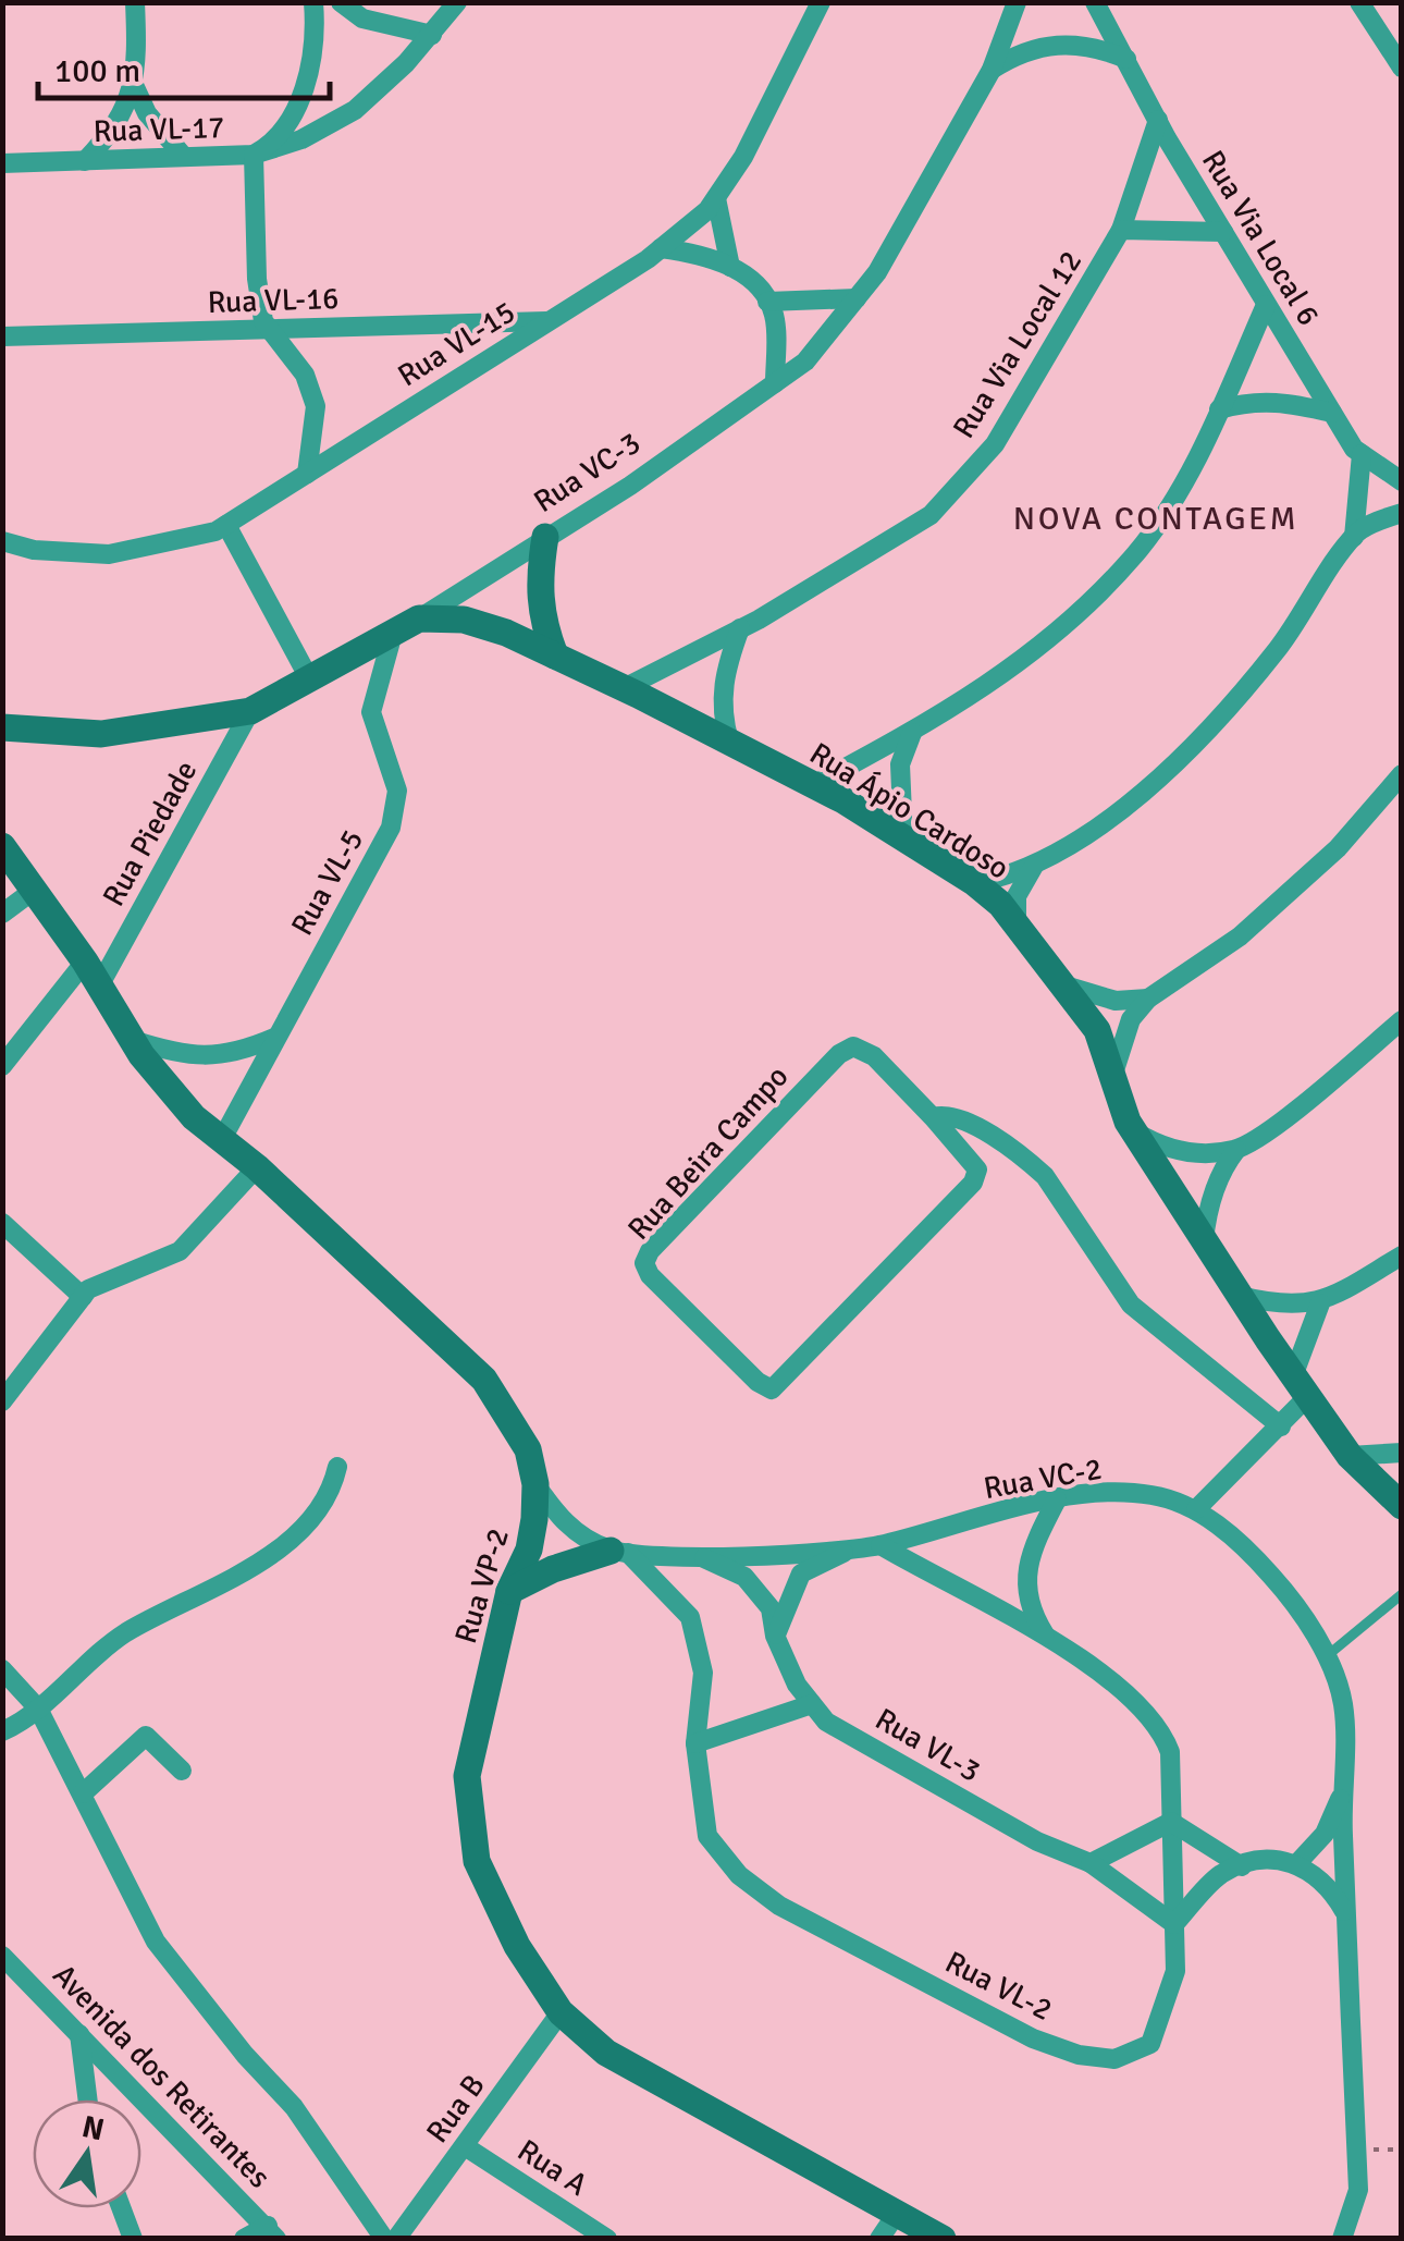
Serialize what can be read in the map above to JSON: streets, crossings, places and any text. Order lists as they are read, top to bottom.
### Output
{
  "streets": {
    "street": [
      "Rua VL-17",
      "Rua Via Local 6",
      "Rua VL-16",
      "Rua VL-15",
      "Rua Via Local 12",
      "Rua VC-3",
      "Rua Ápio Cardoso",
      "Rua Piedade",
      "Rua VL-5",
      "Rua Beira Campo",
      "Rua VC-2",
      "Rua VP-2",
      "Rua VL-3",
      "Rua VL-2",
      "Avenida dos Retirantes",
      "Rua B",
      "Rua A"
    ]
  },
  "crossings": [
    ["Rua Via Local 6", "Rua Via Local 12"],
    ["Rua VL-16", "Rua VL-15"],
    ["Rua Via Local 12", "Rua Ápio Cardoso"],
    ["Rua VC-3", "Rua Ápio Cardoso"],
    ["Rua VC-3", "Rua Piedade"],
    ["Rua VC-3", "Rua VL-5"],
    ["Rua Piedade", "Rua VP-2"],
    ["Rua VL-5", "Rua VP-2"],
    ["Rua VC-2", "Rua VP-2"],
    ["Rua VC-2", "Rua VL-3"],
    ["Rua VC-2", "Rua VL-2"],
    ["Rua VP-2", "Rua B"],
    ["Rua VL-3", "Rua VL-2"],
    ["Rua B", "Rua A"]
  ],
  "districts": ["NOVA CONTAGEM"],
  "scale_bar": "100 m",
  "north": "top"
}
